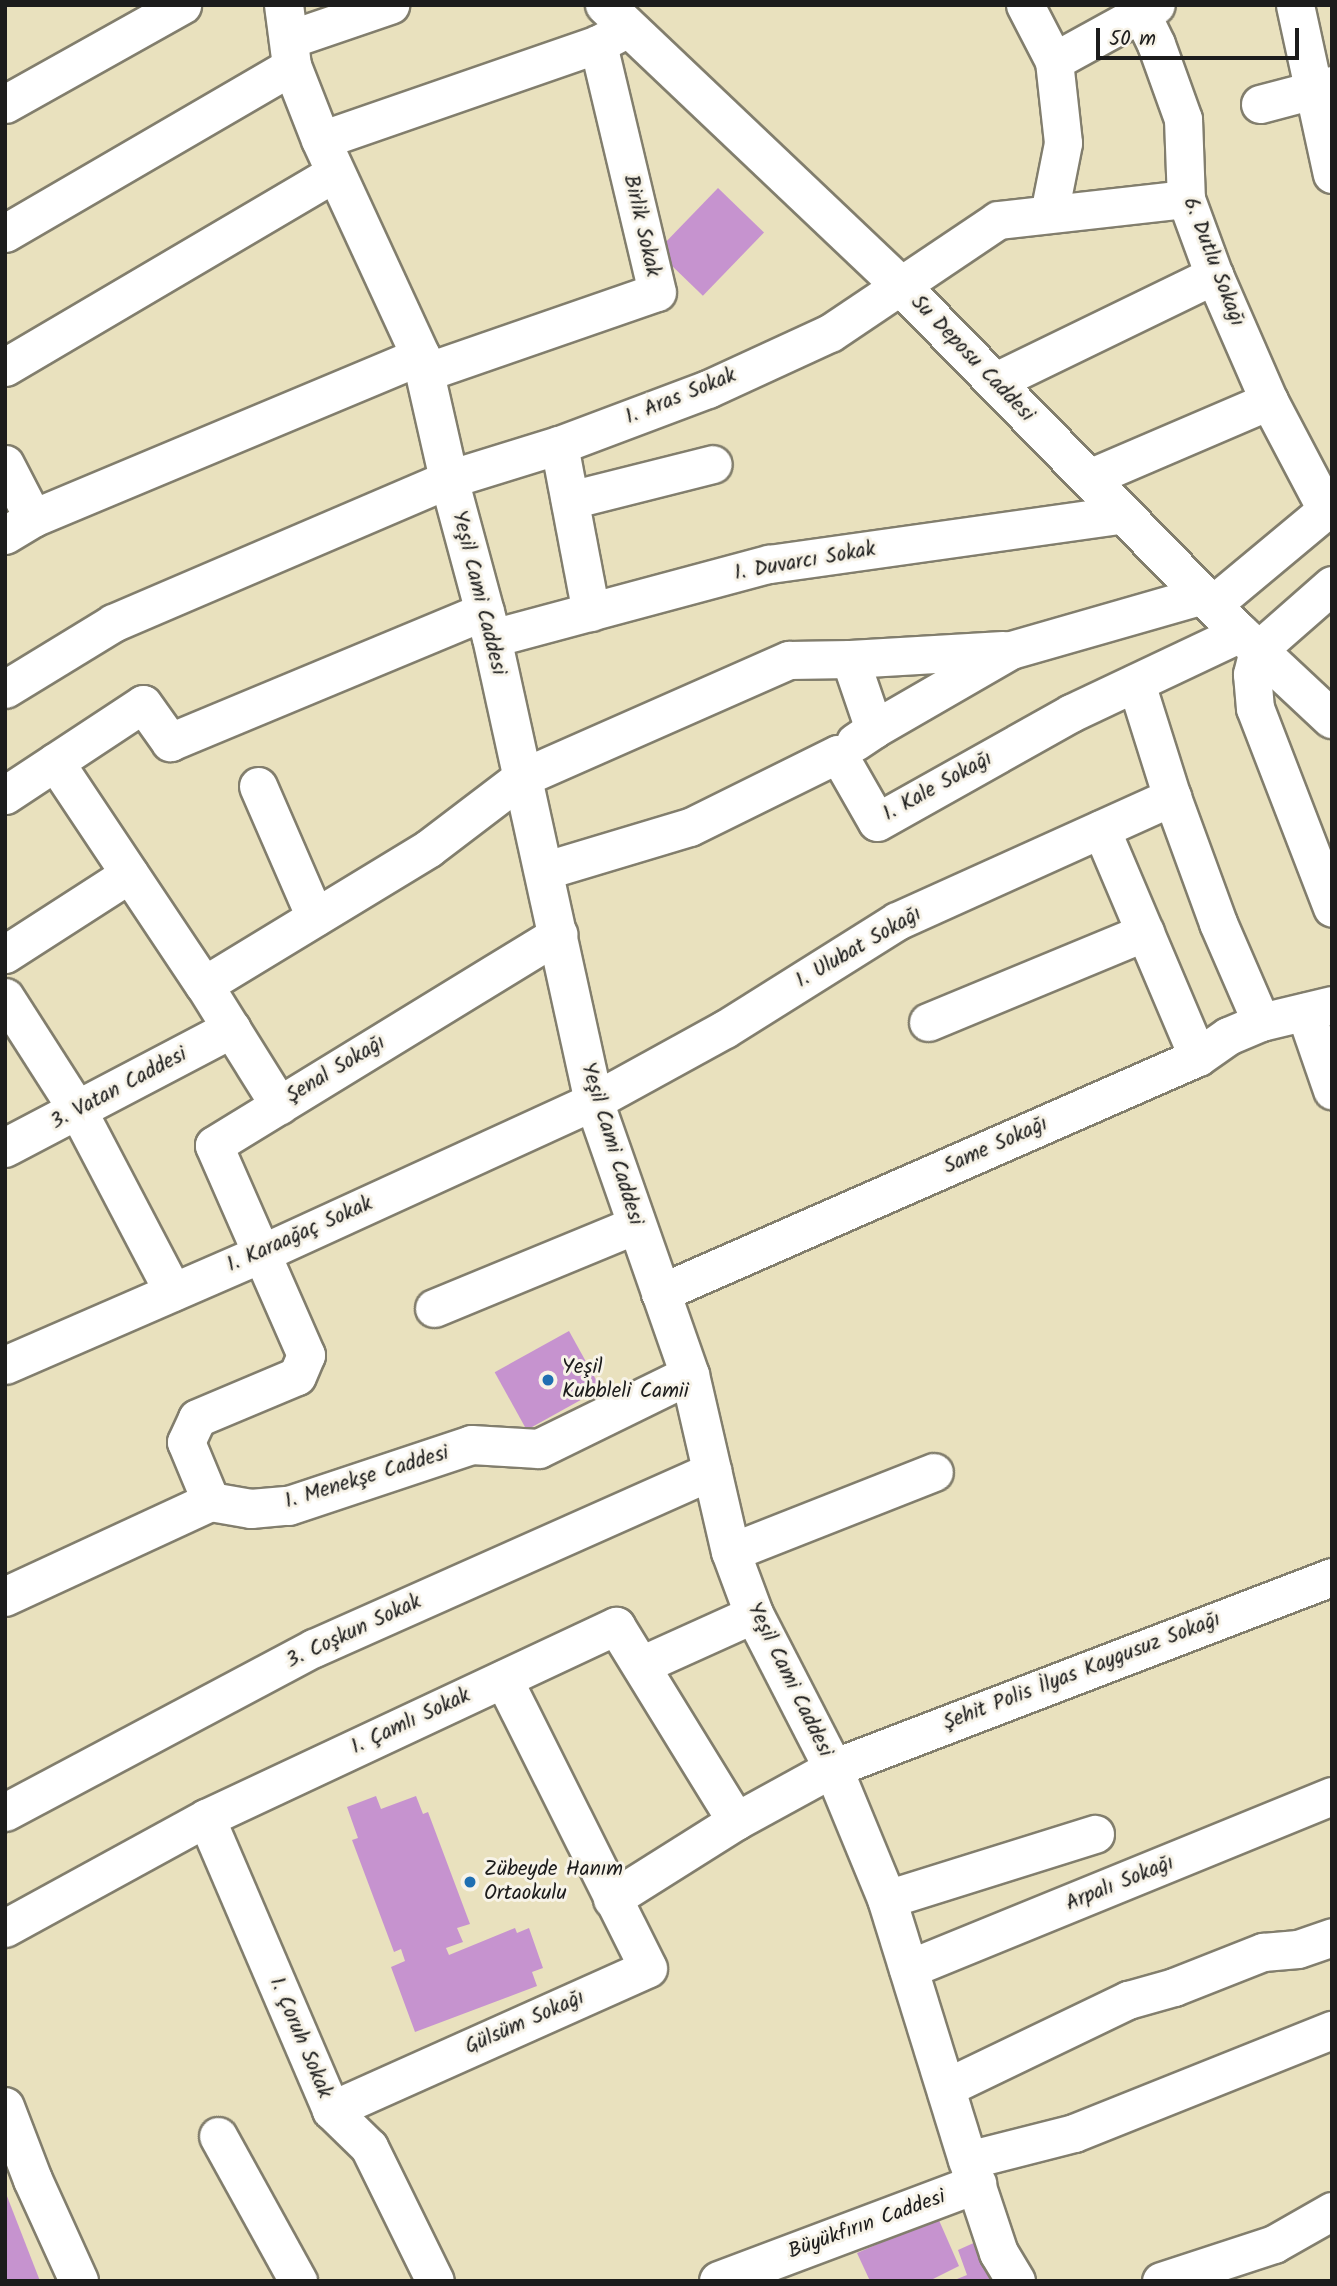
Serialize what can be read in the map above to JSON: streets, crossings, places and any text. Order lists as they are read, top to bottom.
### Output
{
  "streets": {
    "main road": [
      "Su Deposu Caddesi",
      "Yeşil Cami Caddesi",
      "3. Vatan Caddesi",
      "1. Menekşe Caddesi",
      "Büyükfırın Caddesi"
    ],
    "street": [
      "Birlik Sokak",
      "6. Dutlu Sokağı",
      "1. Aras Sokak",
      "1. Duvarcı Sokak",
      "1. Kale Sokağı",
      "1. Ulubat Sokağı",
      "Şenal Sokağı",
      "Same Sokağı",
      "1. Karaağaç Sokak",
      "3. Coşkun Sokak",
      "Şehit Polis İlyas Kaygusuz Sokağı",
      "1. Çamlı Sokak",
      "Arpalı Sokağı",
      "Gülsüm Sokağı",
      "1. Çoruh Sokak"
    ]
  },
  "crossings": [
    ["Birlik Sokak", "Su Deposu Caddesi"],
    ["Birlik Sokak", "Yeşil Cami Caddesi"],
    ["6. Dutlu Sokağı", "1. Aras Sokak"],
    ["Su Deposu Caddesi", "1. Aras Sokak"],
    ["Su Deposu Caddesi", "1. Duvarcı Sokak"],
    ["Su Deposu Caddesi", "1. Kale Sokağı"],
    ["1. Aras Sokak", "Yeşil Cami Caddesi"],
    ["1. Duvarcı Sokak", "Yeşil Cami Caddesi"],
    ["Yeşil Cami Caddesi", "1. Ulubat Sokağı"],
    ["Yeşil Cami Caddesi", "Şenal Sokağı"],
    ["Yeşil Cami Caddesi", "Same Sokağı"],
    ["Yeşil Cami Caddesi", "1. Karaağaç Sokak"],
    ["Yeşil Cami Caddesi", "1. Menekşe Caddesi"],
    ["Yeşil Cami Caddesi", "3. Coşkun Sokak"],
    ["Yeşil Cami Caddesi", "Şehit Polis İlyas Kaygusuz Sokağı"],
    ["Yeşil Cami Caddesi", "Arpalı Sokağı"],
    ["Yeşil Cami Caddesi", "Büyükfırın Caddesi"],
    ["1. Ulubat Sokağı", "1. Karaağaç Sokak"],
    ["Şenal Sokağı", "1. Karaağaç Sokak"],
    ["Şehit Polis İlyas Kaygusuz Sokağı", "1. Çamlı Sokak"],
    ["Şehit Polis İlyas Kaygusuz Sokağı", "Gülsüm Sokağı"],
    ["1. Çamlı Sokak", "1. Çoruh Sokak"],
    ["Gülsüm Sokağı", "1. Çoruh Sokak"]
  ],
  "places": ["Yeşil Kubbleli Camii", "Zübeyde Hanım Ortaokulu"],
  "scale_bar": "50 m"
}
